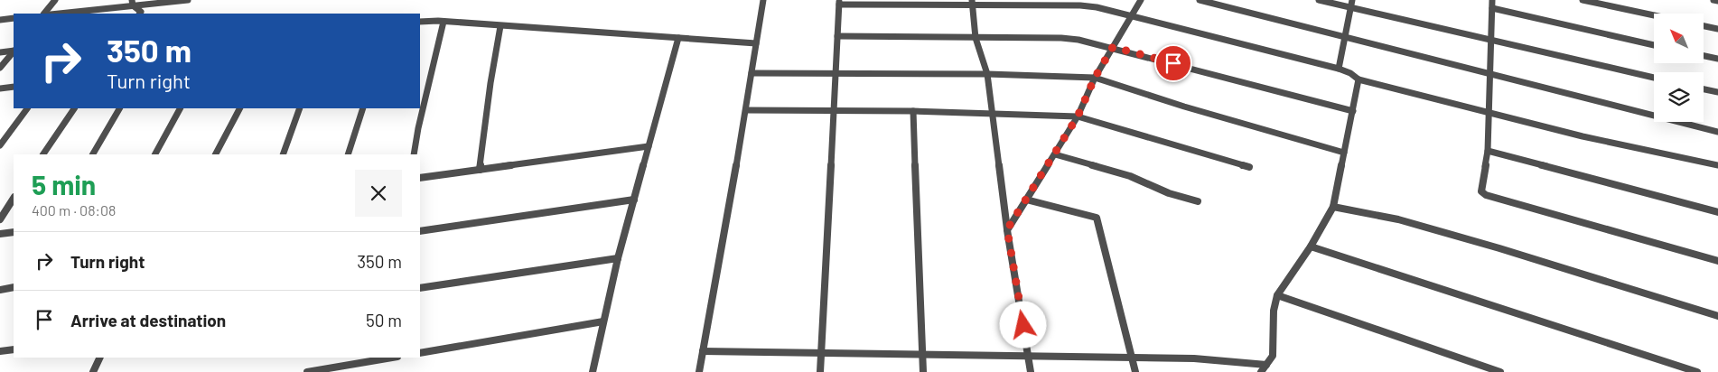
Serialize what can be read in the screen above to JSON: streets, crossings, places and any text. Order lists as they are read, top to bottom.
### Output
{
  "north": "top left",
  "page": {
    "turn": ["350 m", "Turn right"],
    "heading": ["5 min", "400 m · 08:08"],
    "list": [
      {
        "name": "Turn right",
        "value": "350 m"
      },
      {
        "name": "Arrive at destination",
        "value": "50 m"
      }
    ]
  }
}
